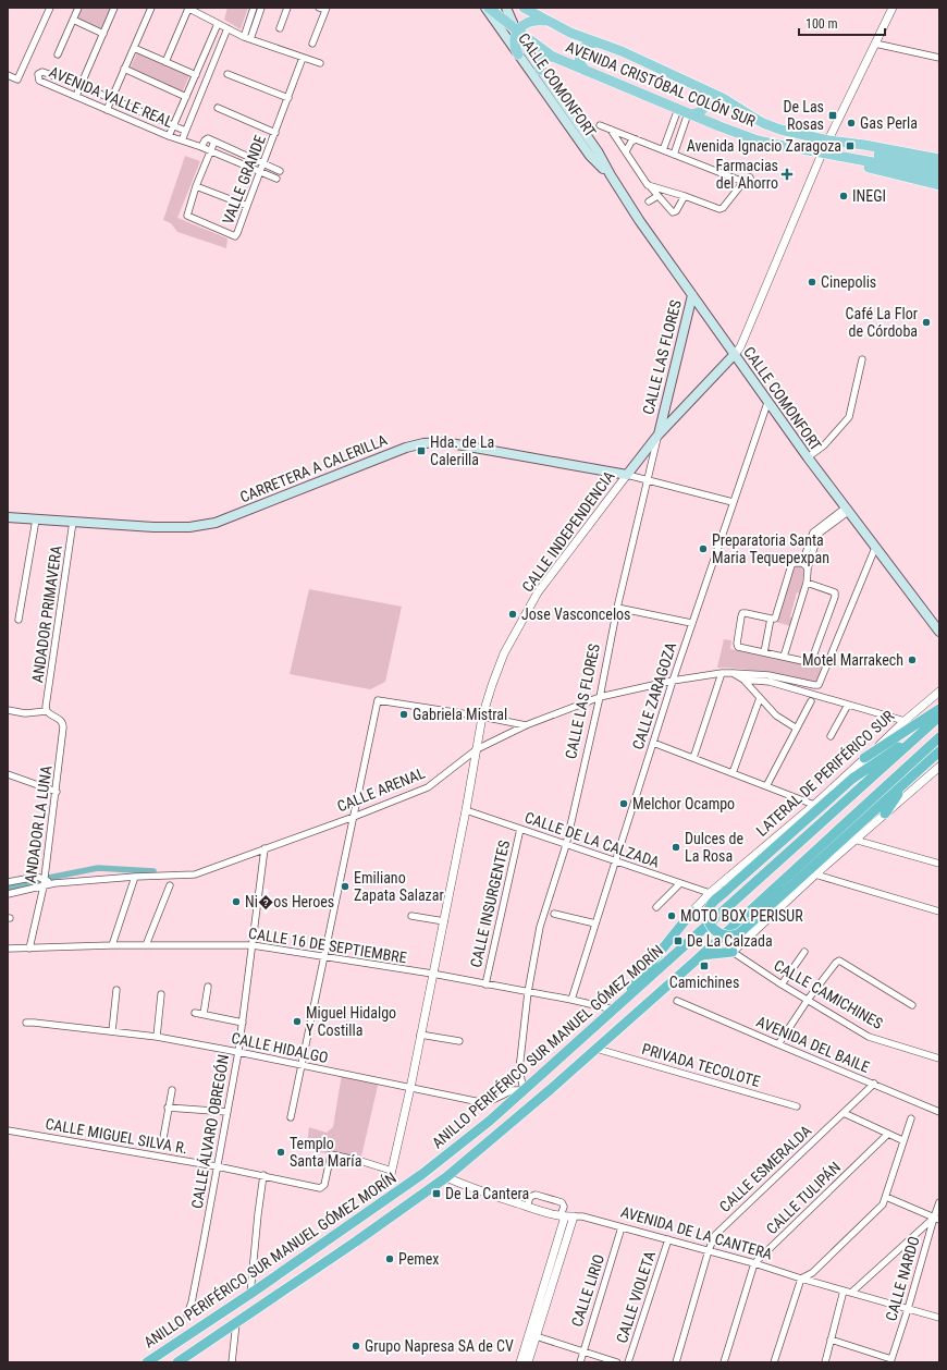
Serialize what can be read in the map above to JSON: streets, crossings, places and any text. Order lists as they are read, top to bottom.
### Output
{
  "streets": {
    "highway": ["ANILLO PERIFÉRICO SUR MANUEL GÓMEZ MORÍN"],
    "main road": [
      "AVENIDA CRISTÓBAL COLÓN SUR",
      "CALLE COMONFORT",
      "CALLE LAS FLORES",
      "CARRETERA A CALERILLA",
      "CALLE INDEPENDENCIA"
    ],
    "street": [
      "AVENIDA VALLE REAL",
      "VALLE GRANDE",
      "ANDADOR PRIMAVERA",
      "CALLE ZARAGOZA",
      "LATERAL DE PERIFÉRICO SUR",
      "CALLE ARENAL",
      "ANDADOR LA LUNA",
      "CALLE DE LA CALZADA",
      "CALLE INSURGENTES",
      "CALLE 16 DE SEPTIEMBRE",
      "CALLE CAMICHINES",
      "AVENIDA DEL BAILE",
      "CALLE HIDALGO",
      "PRIVADA TECOLOTE",
      "CALLE ÁLVARO OBREGÓN",
      "CALLE MIGUEL SILVA R.",
      "CALLE ESMERALDA",
      "CALLE TULIPÁN",
      "AVENIDA DE LA CANTERA",
      "CALLE NARDO",
      "CALLE LIRIO",
      "CALLE VIOLETA"
    ]
  },
  "crossings": [
    ["AVENIDA CRISTÓBAL COLÓN SUR", "CALLE COMONFORT"],
    ["AVENIDA CRISTÓBAL COLÓN SUR", "CALLE INDEPENDENCIA"],
    ["CALLE COMONFORT", "CALLE LAS FLORES"],
    ["CALLE COMONFORT", "CALLE INDEPENDENCIA"],
    ["CALLE COMONFORT", "CALLE ZARAGOZA"],
    ["CALLE COMONFORT", "CALLE ARENAL"],
    ["AVENIDA VALLE REAL", "VALLE GRANDE"],
    ["CALLE LAS FLORES", "CALLE INDEPENDENCIA"],
    ["CALLE LAS FLORES", "CALLE ARENAL"],
    ["CALLE LAS FLORES", "CALLE DE LA CALZADA"],
    ["CALLE LAS FLORES", "CALLE 16 DE SEPTIEMBRE"],
    ["CALLE LAS FLORES", "ANILLO PERIFÉRICO SUR MANUEL GÓMEZ MORÍN"],
    ["CALLE LAS FLORES", "CALLE HIDALGO"],
    ["CARRETERA A CALERILLA", "CALLE INDEPENDENCIA"],
    ["CARRETERA A CALERILLA", "ANDADOR PRIMAVERA"],
    ["CALLE INDEPENDENCIA", "CALLE ARENAL"],
    ["CALLE INDEPENDENCIA", "CALLE DE LA CALZADA"],
    ["CALLE INDEPENDENCIA", "CALLE 16 DE SEPTIEMBRE"],
    ["CALLE INDEPENDENCIA", "CALLE HIDALGO"],
    ["CALLE INDEPENDENCIA", "CALLE MIGUEL SILVA R."],
    ["ANDADOR PRIMAVERA", "ANDADOR LA LUNA"],
    ["CALLE ZARAGOZA", "CALLE ARENAL"],
    ["CALLE ZARAGOZA", "CALLE DE LA CALZADA"],
    ["CALLE ZARAGOZA", "CALLE 16 DE SEPTIEMBRE"],
    ["LATERAL DE PERIFÉRICO SUR", "CALLE DE LA CALZADA"],
    ["CALLE ARENAL", "ANDADOR LA LUNA"],
    ["CALLE ARENAL", "CALLE ÁLVARO OBREGÓN"],
    ["ANDADOR LA LUNA", "CALLE 16 DE SEPTIEMBRE"],
    ["CALLE DE LA CALZADA", "CALLE INSURGENTES"],
    ["CALLE INSURGENTES", "CALLE 16 DE SEPTIEMBRE"],
    ["CALLE 16 DE SEPTIEMBRE", "ANILLO PERIFÉRICO SUR MANUEL GÓMEZ MORÍN"],
    ["CALLE 16 DE SEPTIEMBRE", "CALLE ÁLVARO OBREGÓN"],
    ["AVENIDA DEL BAILE", "CALLE ESMERALDA"],
    ["ANILLO PERIFÉRICO SUR MANUEL GÓMEZ MORÍN", "CALLE HIDALGO"],
    ["ANILLO PERIFÉRICO SUR MANUEL GÓMEZ MORÍN", "PRIVADA TECOLOTE"],
    ["ANILLO PERIFÉRICO SUR MANUEL GÓMEZ MORÍN", "AVENIDA DE LA CANTERA"],
    ["CALLE HIDALGO", "CALLE ÁLVARO OBREGÓN"],
    ["CALLE ÁLVARO OBREGÓN", "CALLE MIGUEL SILVA R."],
    ["CALLE ESMERALDA", "AVENIDA DE LA CANTERA"],
    ["CALLE TULIPÁN", "AVENIDA DE LA CANTERA"],
    ["AVENIDA DE LA CANTERA", "CALLE NARDO"],
    ["AVENIDA DE LA CANTERA", "CALLE LIRIO"],
    ["AVENIDA DE LA CANTERA", "CALLE VIOLETA"]
  ],
  "places": {
    "transit": [
      "De Las Rosas",
      "Avenida Ignacio Zaragoza",
      "Hda. de La Calerilla",
      "De La Calzada",
      "Camichines",
      "De La Cantera"
    ],
    "other": [
      "Gas Perla",
      "INEGI",
      "Cinepolis",
      "Café La Flor de Córdoba",
      "Preparatoria Santa Maria Tequepexpan",
      "Jose Vasconcelos",
      "Motel Marrakech",
      "Gabriela Mistral",
      "Melchor Ocampo",
      "Dulces de La Rosa",
      "Emiliano Zapata Salazar",
      "Ni�os Heroes",
      "MOTO BOX PERISUR",
      "Miguel Hidalgo Y Costilla",
      "Templo Santa María",
      "Pemex",
      "Grupo Napresa SA de CV"
    ],
    "health": ["Farmacias del Ahorro"]
  },
  "scale_bar": "100 m"
}
